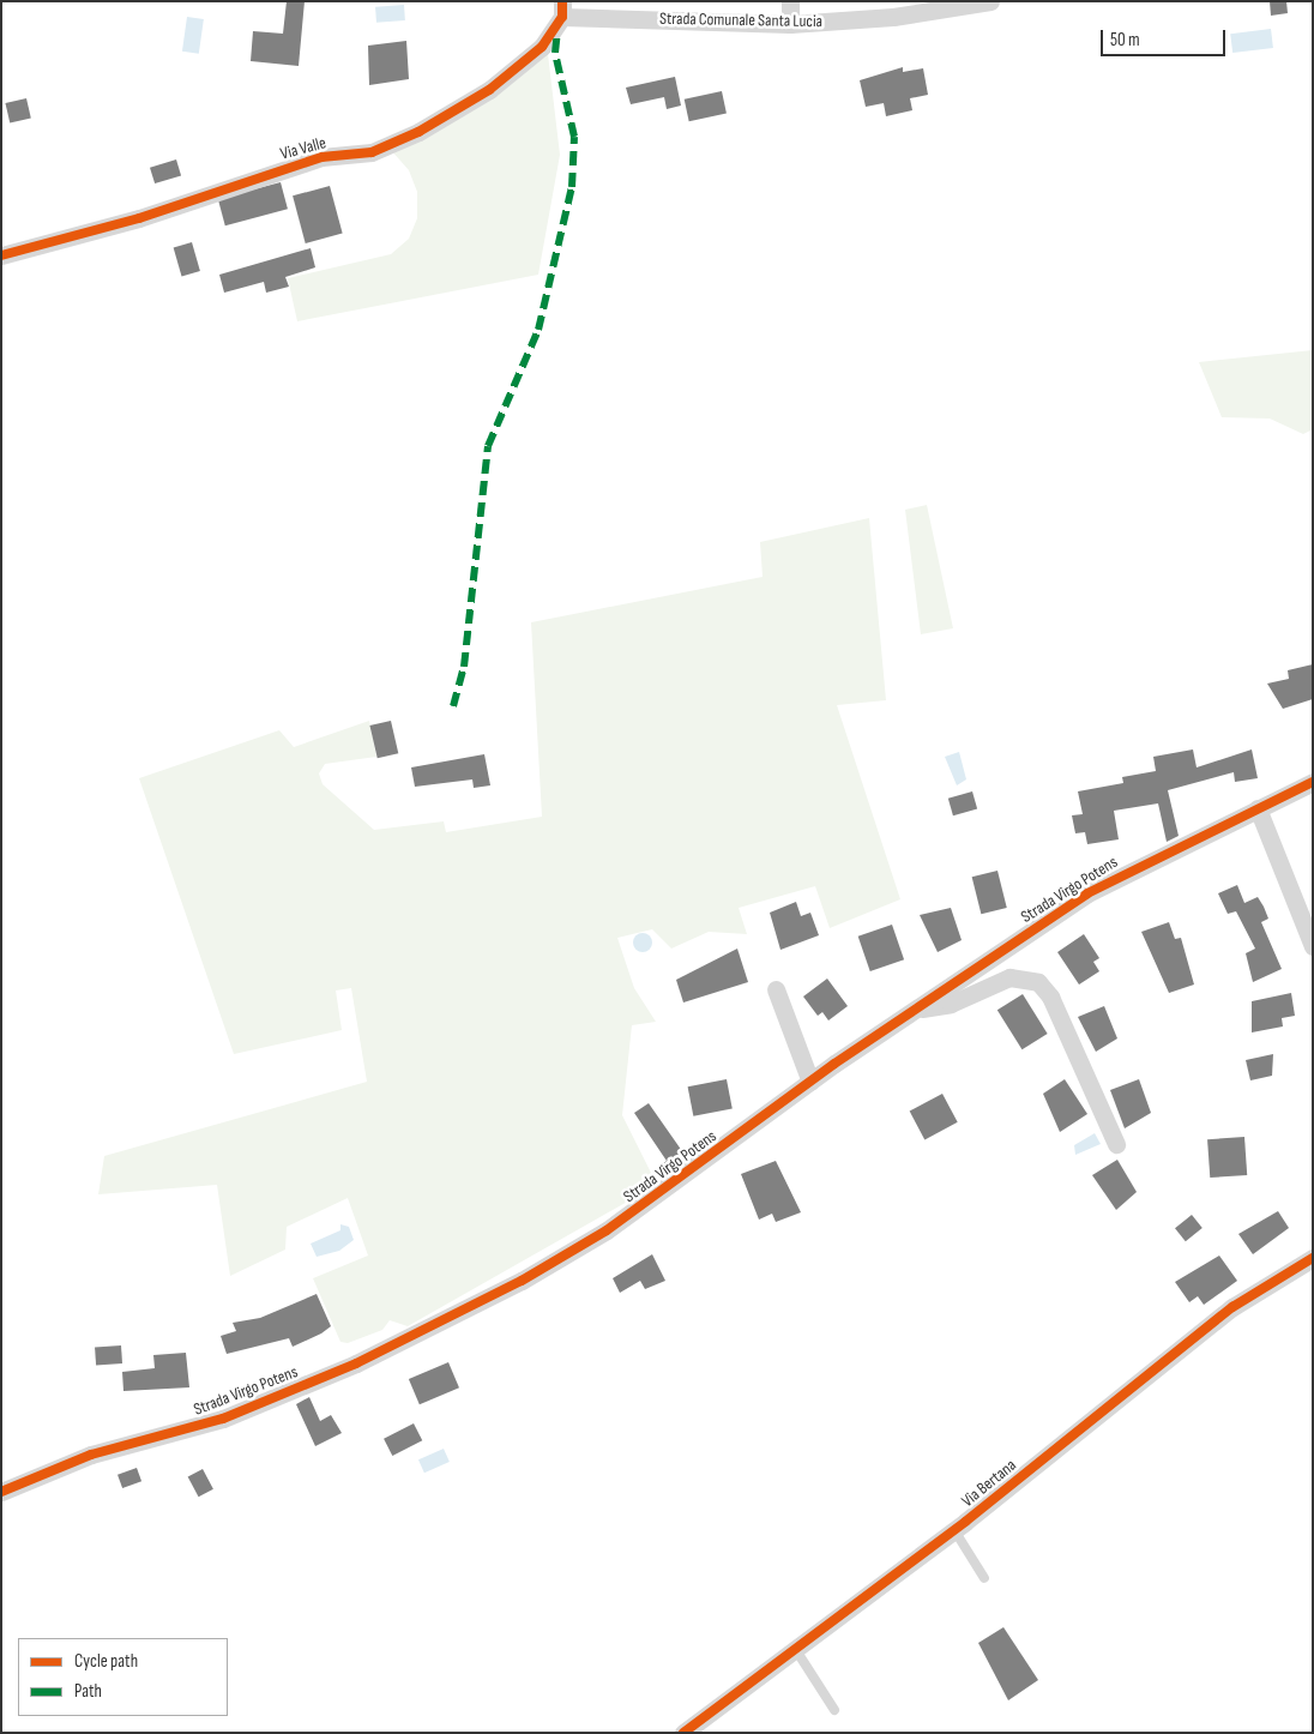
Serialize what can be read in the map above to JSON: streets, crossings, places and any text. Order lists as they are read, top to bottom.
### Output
{
  "streets": {
    "street": [
      "Strada Comunale Santa Lucia",
      "Via Valle",
      "Strada Virgo Potens",
      "Via Bertana"
    ]
  },
  "crossings": [
    ["Strada Comunale Santa Lucia", "Via Valle"]
  ],
  "legend": ["Cycle path", "Path"],
  "scale_bar": "50 m"
}
